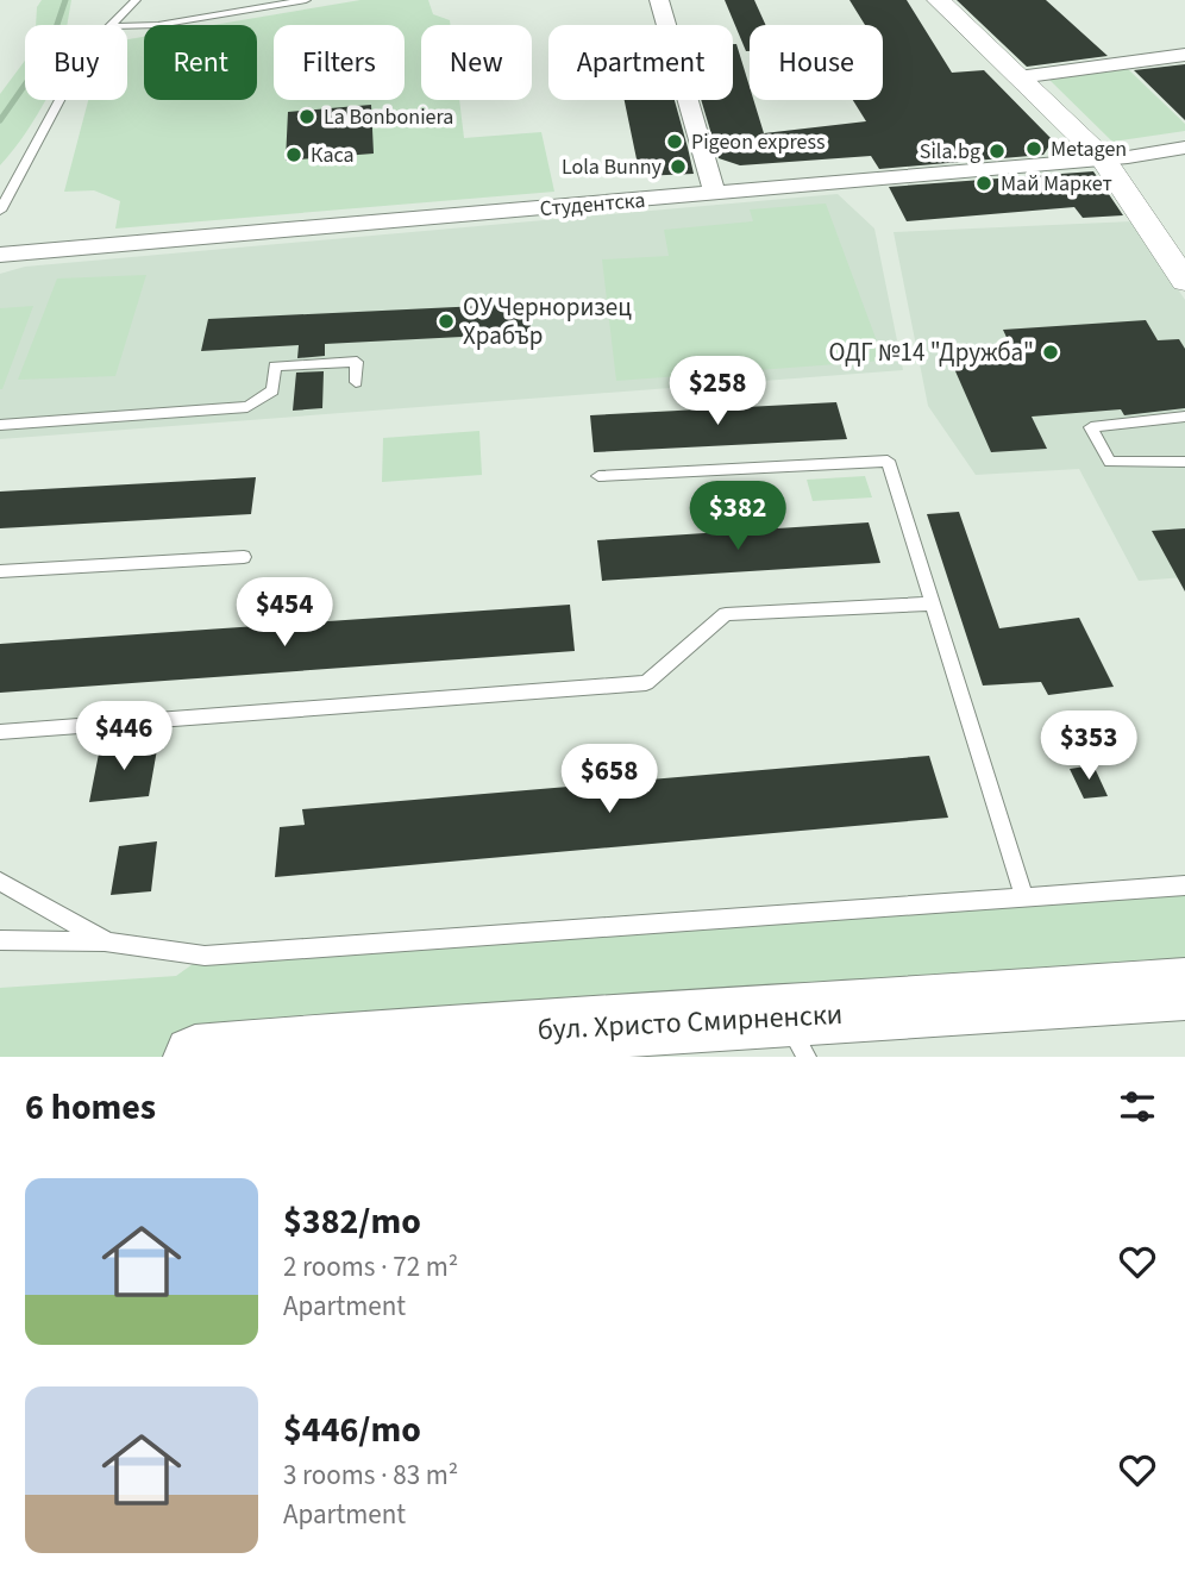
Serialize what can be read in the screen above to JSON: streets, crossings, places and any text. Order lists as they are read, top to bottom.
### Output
{
  "streets": {
    "main road": ["бул. Христо Смирненски"],
    "street": ["Студентска"]
  },
  "places": [
    "La Bonboniera",
    "Pigeon express",
    "Metagen",
    "Sila.bg",
    "Каса",
    "Lola Bunny",
    "Май Маркет",
    "ОУ Черноризец Храбър",
    "ОДГ №14 \"Дружба\""
  ],
  "page": {
    "chip": [
      "Buy",
      "Rent",
      "Filters",
      "New",
      "Apartment",
      "House"
    ],
    "price": [
      "$258",
      "$382",
      "$454",
      "$446",
      "$353",
      "$658"
    ],
    "heading": "6 homes",
    "list": [
      {
        "name": "$382/mo",
        "note": "2 rooms · 72 m² · Apartment"
      },
      {
        "name": "$446/mo",
        "note": "3 rooms · 83 m² · Apartment"
      }
    ]
  }
}
